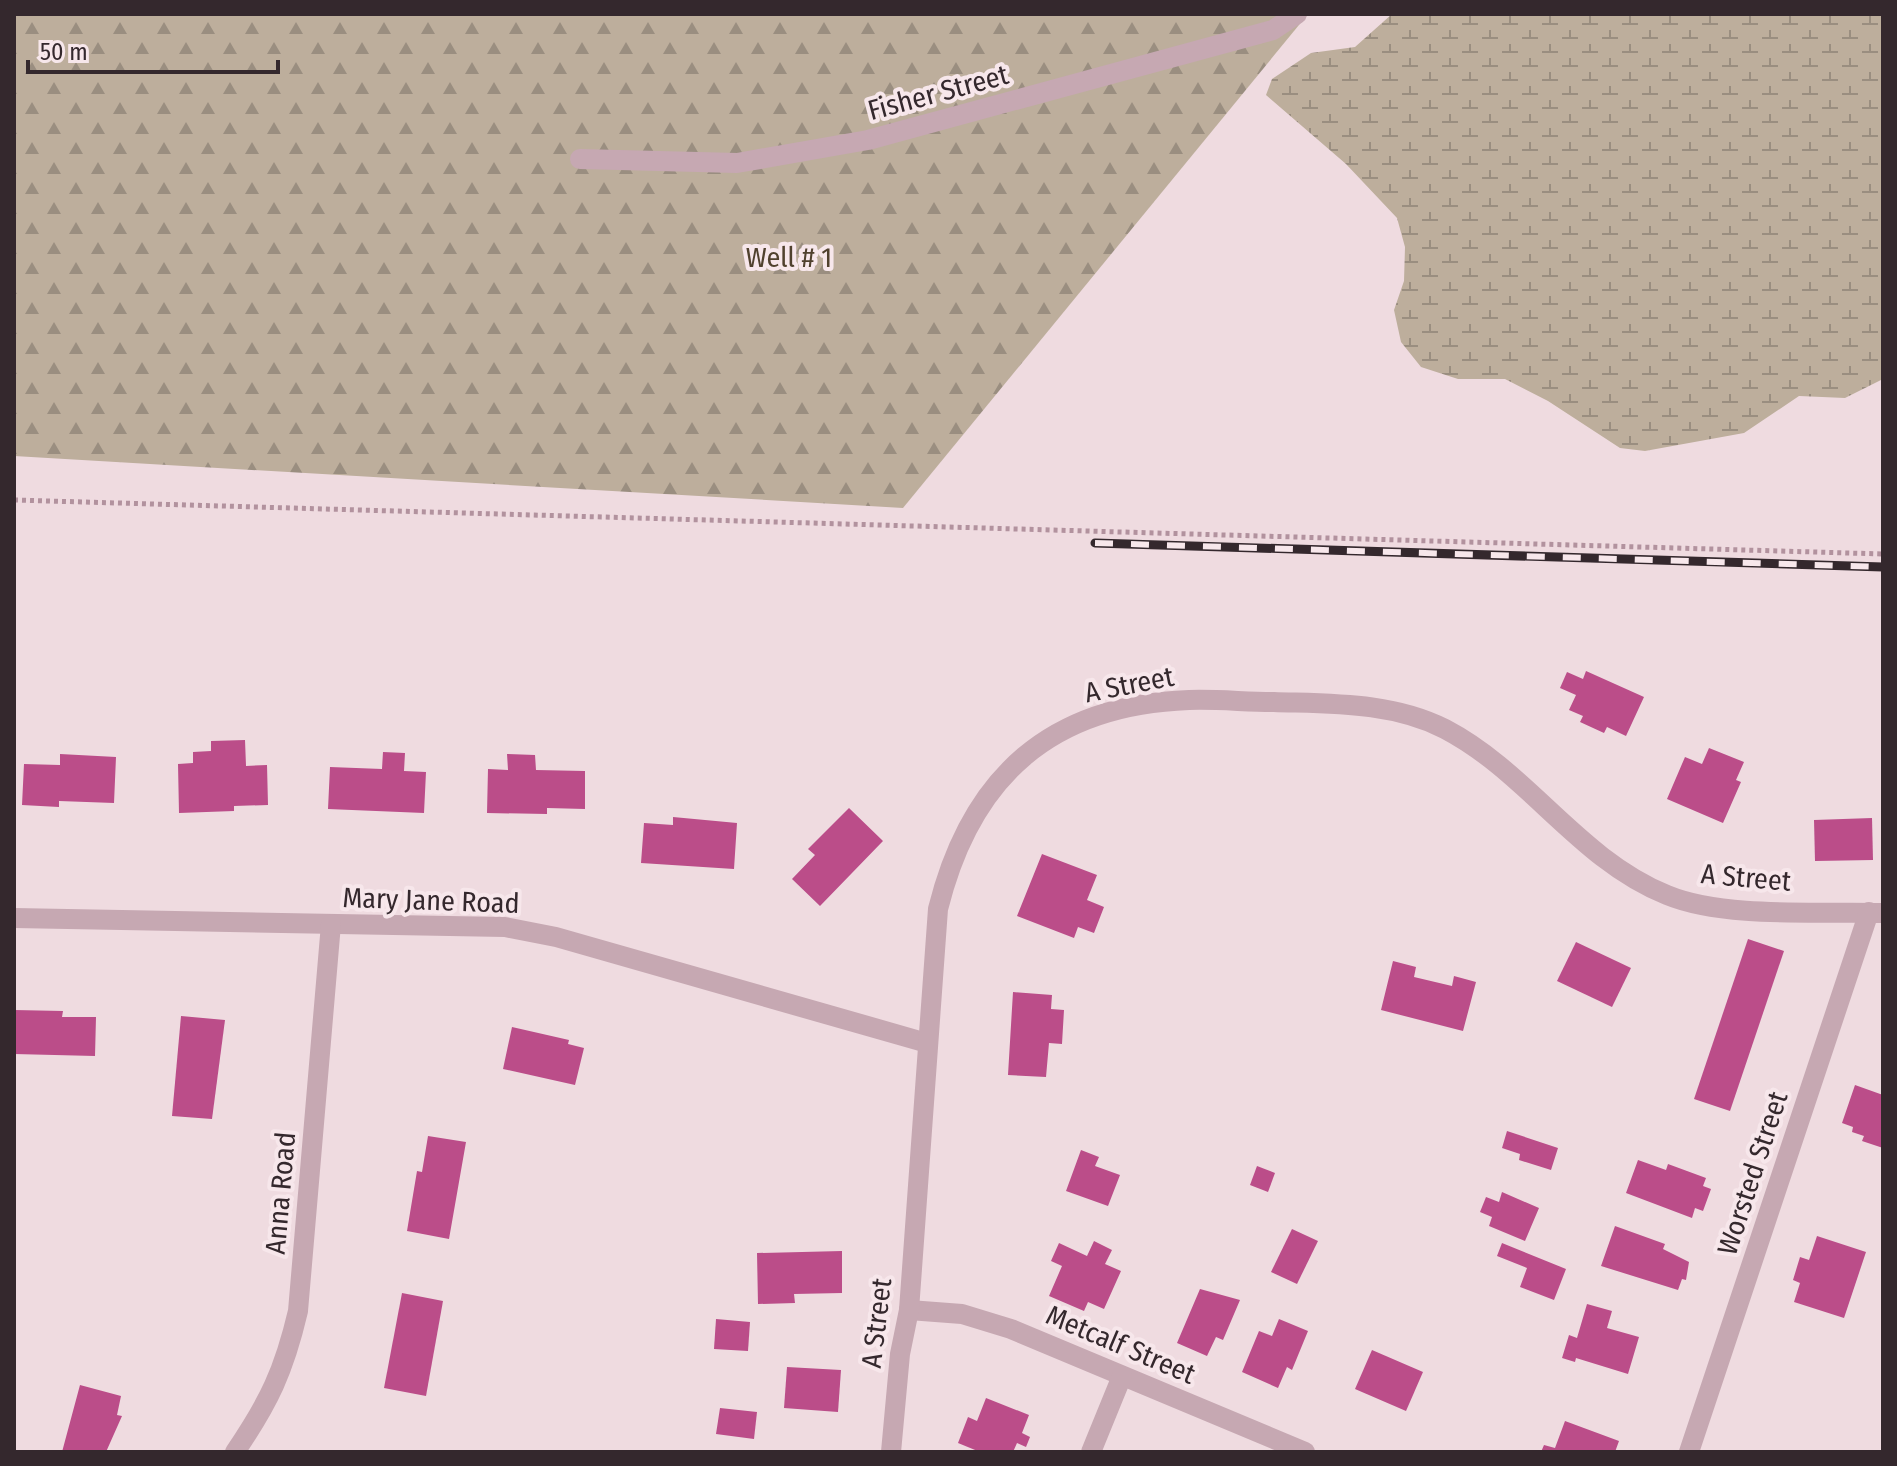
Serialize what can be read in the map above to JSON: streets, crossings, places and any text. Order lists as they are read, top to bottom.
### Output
{
  "streets": {
    "street": [
      "Fisher Street",
      "A Street",
      "Mary Jane Road",
      "Worsted Street",
      "Anna Road",
      "Metcalf Street"
    ]
  },
  "crossings": [
    ["A Street", "Mary Jane Road"],
    ["A Street", "Worsted Street"],
    ["A Street", "Metcalf Street"],
    ["Mary Jane Road", "Anna Road"]
  ],
  "parks": ["Well # 1"],
  "scale_bar": "50 m"
}
